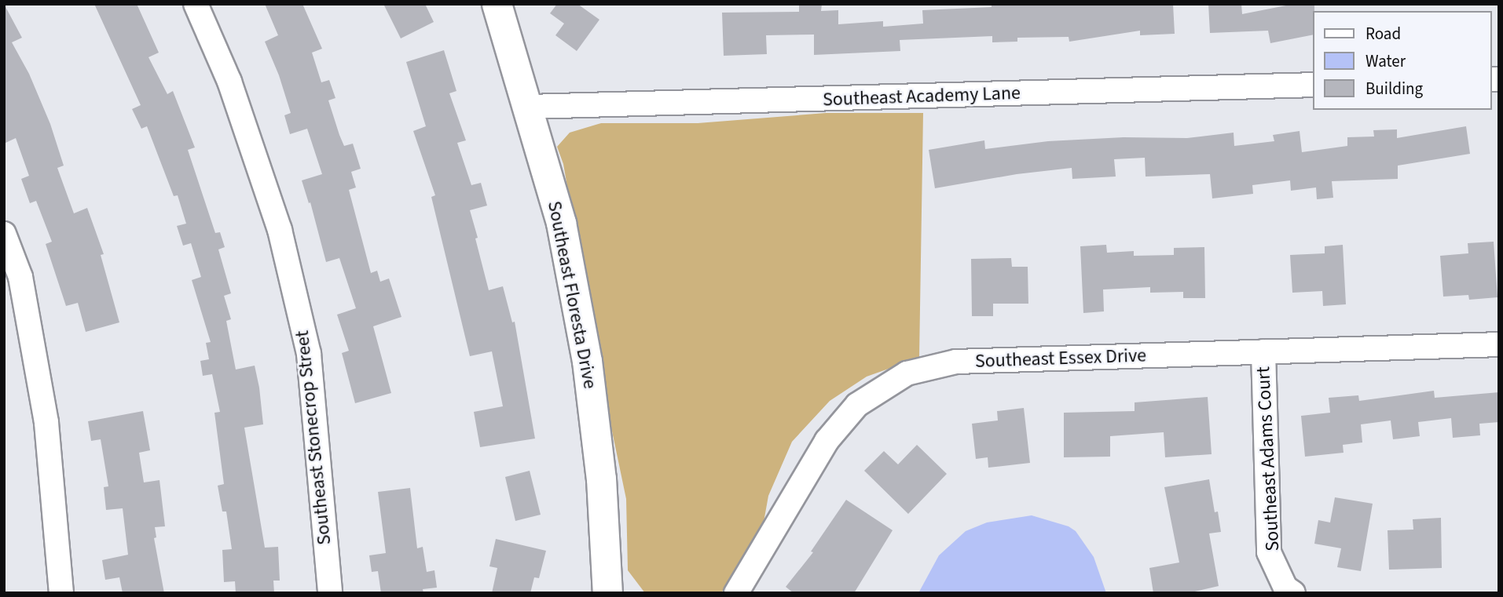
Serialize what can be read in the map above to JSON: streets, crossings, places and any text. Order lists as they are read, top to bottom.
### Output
{
  "streets": {
    "street": [
      "Southeast Academy Lane",
      "Southeast Floresta Drive",
      "Southeast Essex Drive",
      "Southeast Stonecrop Street",
      "Southeast Adams Court"
    ]
  },
  "crossings": [
    ["Southeast Academy Lane", "Southeast Floresta Drive"],
    ["Southeast Essex Drive", "Southeast Adams Court"]
  ],
  "legend": ["Road", "Water", "Building"]
}
